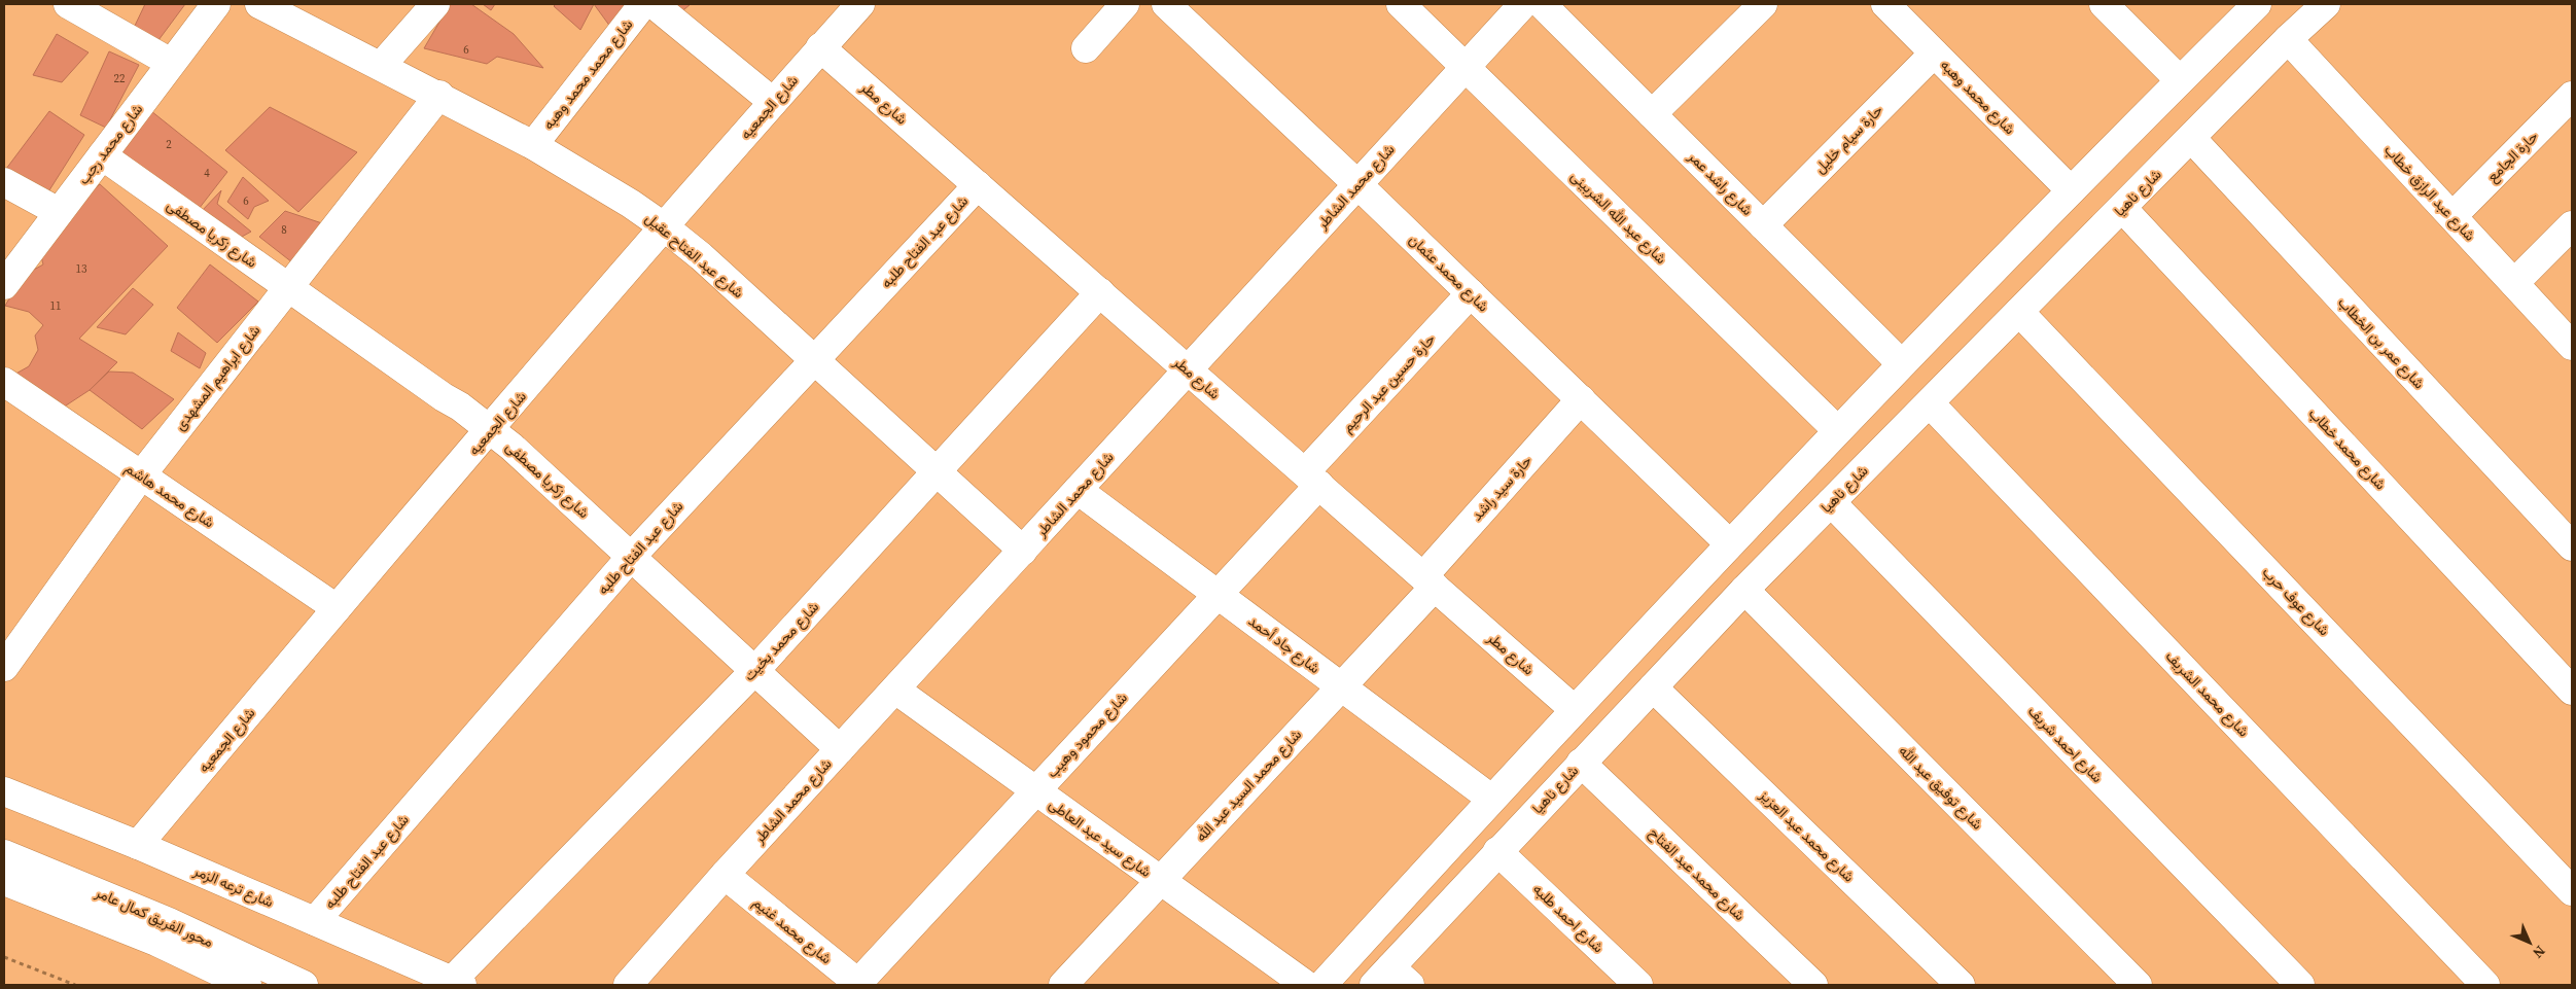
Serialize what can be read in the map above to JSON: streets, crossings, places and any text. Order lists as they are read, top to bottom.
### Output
{
  "streets": {
    "main road": [
      "شارع محمد محمد وهبه",
      "شارع محمد وهبه",
      "شارع مطر",
      "شارع الجمعيه",
      "حارة سيام خليل",
      "شارع محمد رجب",
      "حارة الجامع",
      "شارع راشد عمر",
      "شارع محمد الشاطر",
      "شارع ناهيا",
      "شارع عبد الرازق خطاب",
      "شارع عبد الله الشربينى",
      "شارع زكريا مصطفى",
      "شارع عبد الفتاح طلبه",
      "شارع عبد الفتاح عقيل",
      "شارع محمد عثمان",
      "شارع عمر بن الخطاب",
      "شارع ابراهيم المشهدى",
      "حارة حسين عبد الرحيم",
      "شارع محمد خطاب",
      "حارة سيد راشد",
      "شارع محمد هاشم",
      "شارع عوف حرب",
      "شارع محمد بخيت",
      "شارع جاد أحمد",
      "شارع محمد الشريف",
      "شارع محمود وهيب",
      "شارع احمد شريف",
      "شارع محمد السيد عبد الله",
      "شارع توفيق عبد الله",
      "شارع محمد عبد العزيز",
      "شارع سيد عبد العاطى",
      "شارع محمد عبد الفتاح",
      "شارع ترعه الزمر",
      "محور الفريق كمال عامر",
      "شارع احمد طلبه",
      "شارع محمد غنيم"
    ]
  },
  "crossings": [
    ["شارع محمد محمد وهبه", "شارع عبد الفتاح عقيل"],
    ["شارع محمد وهبه", "حارة سيام خليل"],
    ["شارع مطر", "شارع الجمعيه"],
    ["شارع مطر", "شارع محمد الشاطر"],
    ["شارع مطر", "شارع عبد الفتاح طلبه"],
    ["شارع مطر", "حارة حسين عبد الرحيم"],
    ["شارع مطر", "حارة سيد راشد"],
    ["شارع مطر", "شارع محمد بخيت"],
    ["شارع مطر", "شارع محمود وهيب"],
    ["شارع مطر", "شارع محمد السيد عبد الله"],
    ["شارع الجمعيه", "شارع زكريا مصطفى"],
    ["شارع الجمعيه", "شارع عبد الفتاح عقيل"],
    ["شارع الجمعيه", "شارع محمد هاشم"],
    ["شارع الجمعيه", "شارع ترعه الزمر"],
    ["حارة سيام خليل", "شارع راشد عمر"],
    ["شارع محمد رجب", "شارع زكريا مصطفى"],
    ["حارة الجامع", "شارع عبد الرازق خطاب"],
    ["شارع محمد الشاطر", "شارع عبد الله الشربينى"],
    ["شارع محمد الشاطر", "شارع زكريا مصطفى"],
    ["شارع محمد الشاطر", "شارع عبد الفتاح عقيل"],
    ["شارع محمد الشاطر", "شارع محمد عثمان"],
    ["شارع محمد الشاطر", "شارع جاد أحمد"],
    ["شارع محمد الشاطر", "شارع سيد عبد العاطى"],
    ["شارع محمد الشاطر", "شارع محمد غنيم"],
    ["شارع ناهيا", "شارع عبد الرازق خطاب"],
    ["شارع ناهيا", "شارع عمر بن الخطاب"],
    ["شارع ناهيا", "شارع محمد خطاب"],
    ["شارع ناهيا", "شارع عوف حرب"],
    ["شارع ناهيا", "شارع محمد الشريف"],
    ["شارع ناهيا", "شارع احمد شريف"],
    ["شارع ناهيا", "شارع توفيق عبد الله"],
    ["شارع ناهيا", "شارع محمد عبد العزيز"],
    ["شارع ناهيا", "شارع محمد عبد الفتاح"],
    ["شارع ناهيا", "شارع احمد طلبه"],
    ["شارع زكريا مصطفى", "شارع عبد الفتاح طلبه"],
    ["شارع زكريا مصطفى", "شارع ابراهيم المشهدى"],
    ["شارع زكريا مصطفى", "شارع محمد بخيت"],
    ["شارع عبد الفتاح طلبه", "شارع عبد الفتاح عقيل"],
    ["شارع عبد الفتاح طلبه", "شارع ترعه الزمر"],
    ["شارع عبد الفتاح عقيل", "شارع ابراهيم المشهدى"],
    ["شارع عبد الفتاح عقيل", "شارع محمد بخيت"],
    ["شارع محمد عثمان", "حارة حسين عبد الرحيم"],
    ["شارع محمد عثمان", "حارة سيد راشد"],
    ["شارع ابراهيم المشهدى", "شارع محمد هاشم"],
    ["حارة حسين عبد الرحيم", "شارع محمود وهيب"],
    ["حارة سيد راشد", "شارع محمد السيد عبد الله"],
    ["شارع محمد بخيت", "شارع ترعه الزمر"],
    ["شارع جاد أحمد", "شارع محمود وهيب"],
    ["شارع جاد أحمد", "شارع محمد السيد عبد الله"],
    ["شارع محمود وهيب", "شارع سيد عبد العاطى"],
    ["شارع محمود وهيب", "شارع محمد غنيم"],
    ["شارع محمد السيد عبد الله", "شارع سيد عبد العاطى"]
  ],
  "house_numbers": [
    "6",
    "22",
    "2",
    "4",
    "6",
    "8",
    "13",
    "11"
  ],
  "north": "bottom right"
}
